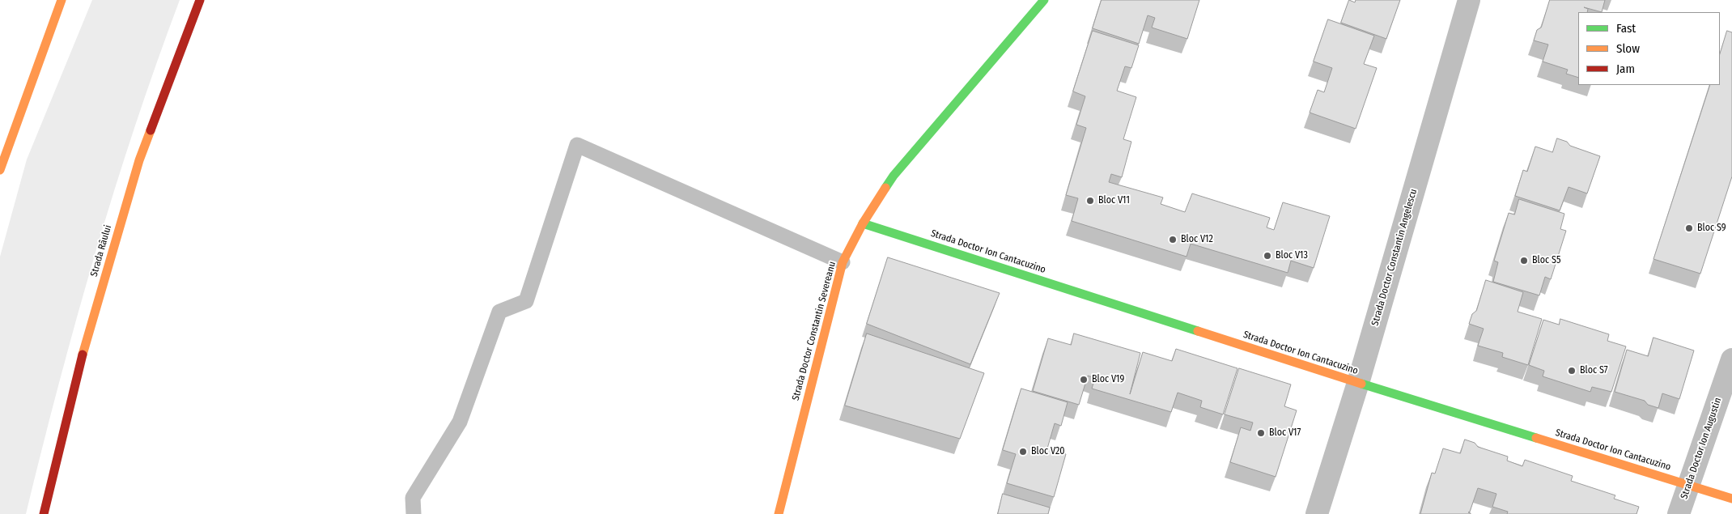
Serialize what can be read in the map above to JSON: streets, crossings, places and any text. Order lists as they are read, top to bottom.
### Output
{
  "streets": {
    "street": [
      "Strada Râului",
      "Strada Doctor Ion Cantacuzino",
      "Strada Doctor Constantin Angelescu",
      "Strada Doctor Constantin Severeanu",
      "Strada Doctor Ion Augustin"
    ]
  },
  "crossings": [
    ["Strada Doctor Ion Cantacuzino", "Strada Doctor Constantin Angelescu"],
    ["Strada Doctor Ion Cantacuzino", "Strada Doctor Constantin Severeanu"],
    ["Strada Doctor Ion Cantacuzino", "Strada Doctor Ion Augustin"]
  ],
  "places": [
    "Bloc V11",
    "Bloc S9",
    "Bloc V12",
    "Bloc V13",
    "Bloc S5",
    "Bloc S7",
    "Bloc V19",
    "Bloc V17",
    "Bloc V20"
  ],
  "legend": ["Fast", "Slow", "Jam"]
}
